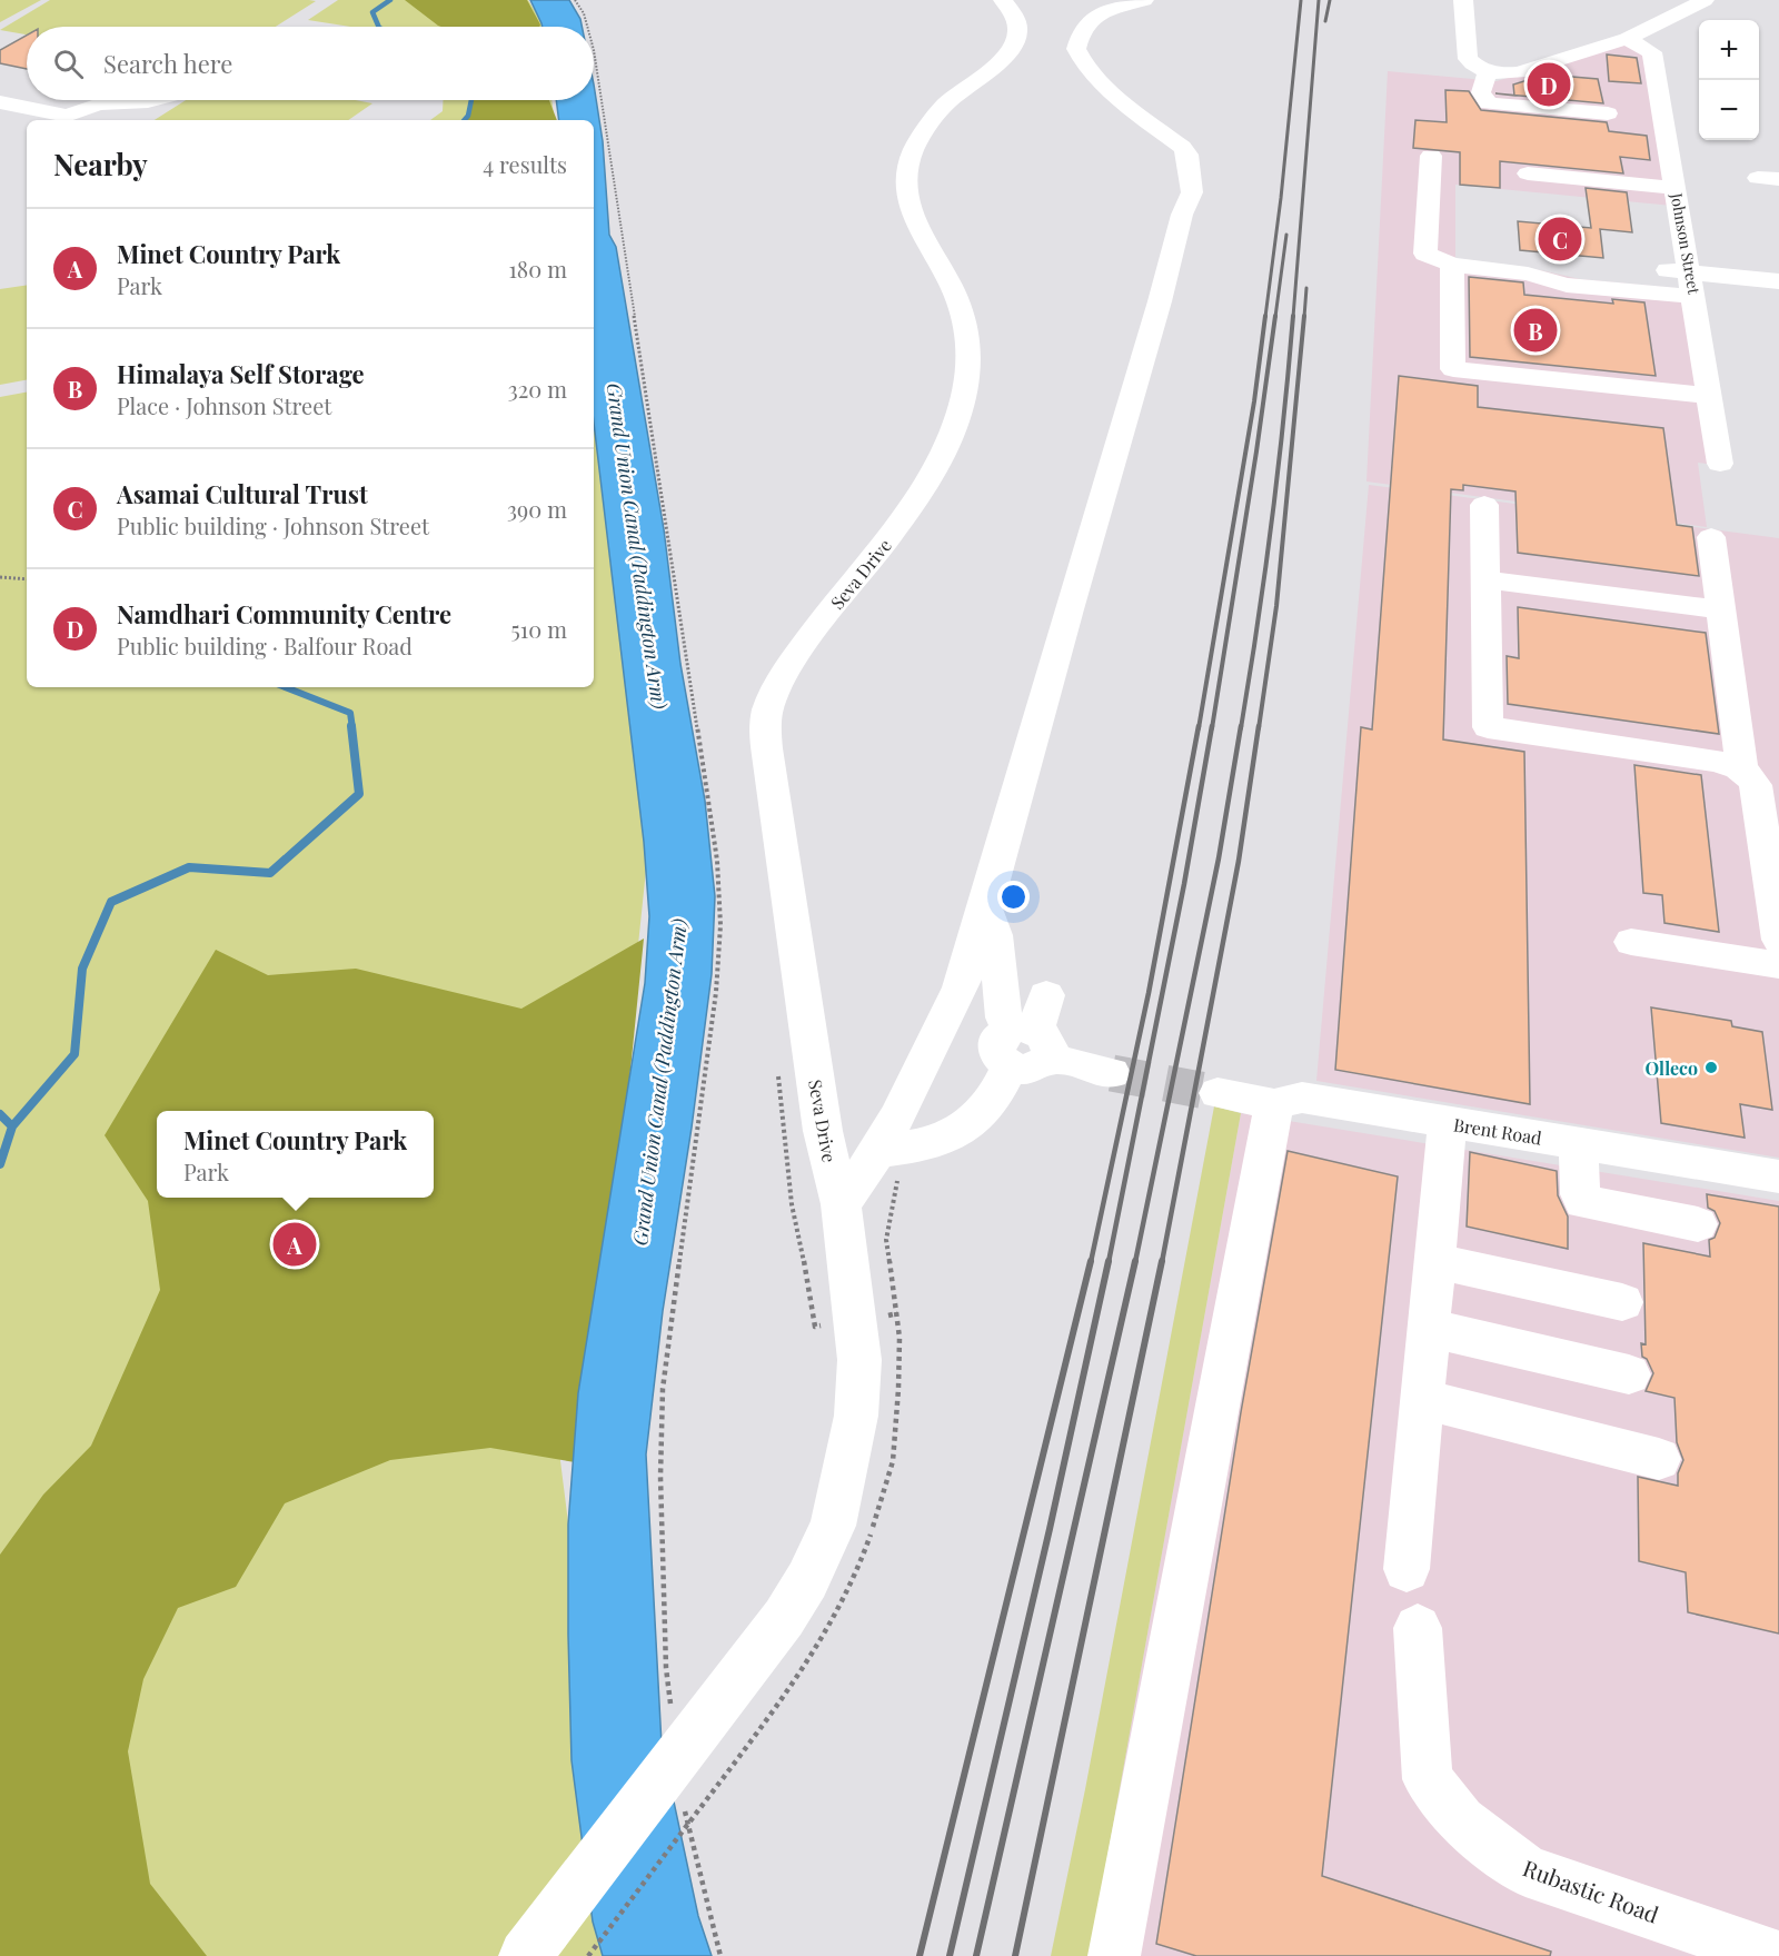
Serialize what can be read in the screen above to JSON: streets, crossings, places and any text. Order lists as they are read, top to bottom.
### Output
{
  "streets": {
    "street": [
      "Johnson Street",
      "Seva Drive",
      "Brent Road",
      "Rubastic Road"
    ]
  },
  "water": ["Grand Union Canal (Paddington Arm)"],
  "places": ["Olleco"],
  "page": {
    "map_buttons": ["+", "−"],
    "search": "Search here",
    "pins": [
      "D",
      "C",
      "B",
      "A"
    ],
    "heading": ["Nearby", "4 results"],
    "list": [
      {
        "mark": "A",
        "name": "Minet Country Park",
        "note": "Park",
        "value": "180 m"
      },
      {
        "mark": "B",
        "name": "Himalaya Self Storage",
        "note": "Place · Johnson Street",
        "value": "320 m"
      },
      {
        "mark": "C",
        "name": "Asamai Cultural Trust",
        "note": "Public building · Johnson Street",
        "value": "390 m"
      },
      {
        "mark": "D",
        "name": "Namdhari Community Centre",
        "note": "Public building · Balfour Road",
        "value": "510 m"
      }
    ],
    "popup": ["Minet Country Park", "Park"]
  }
}
